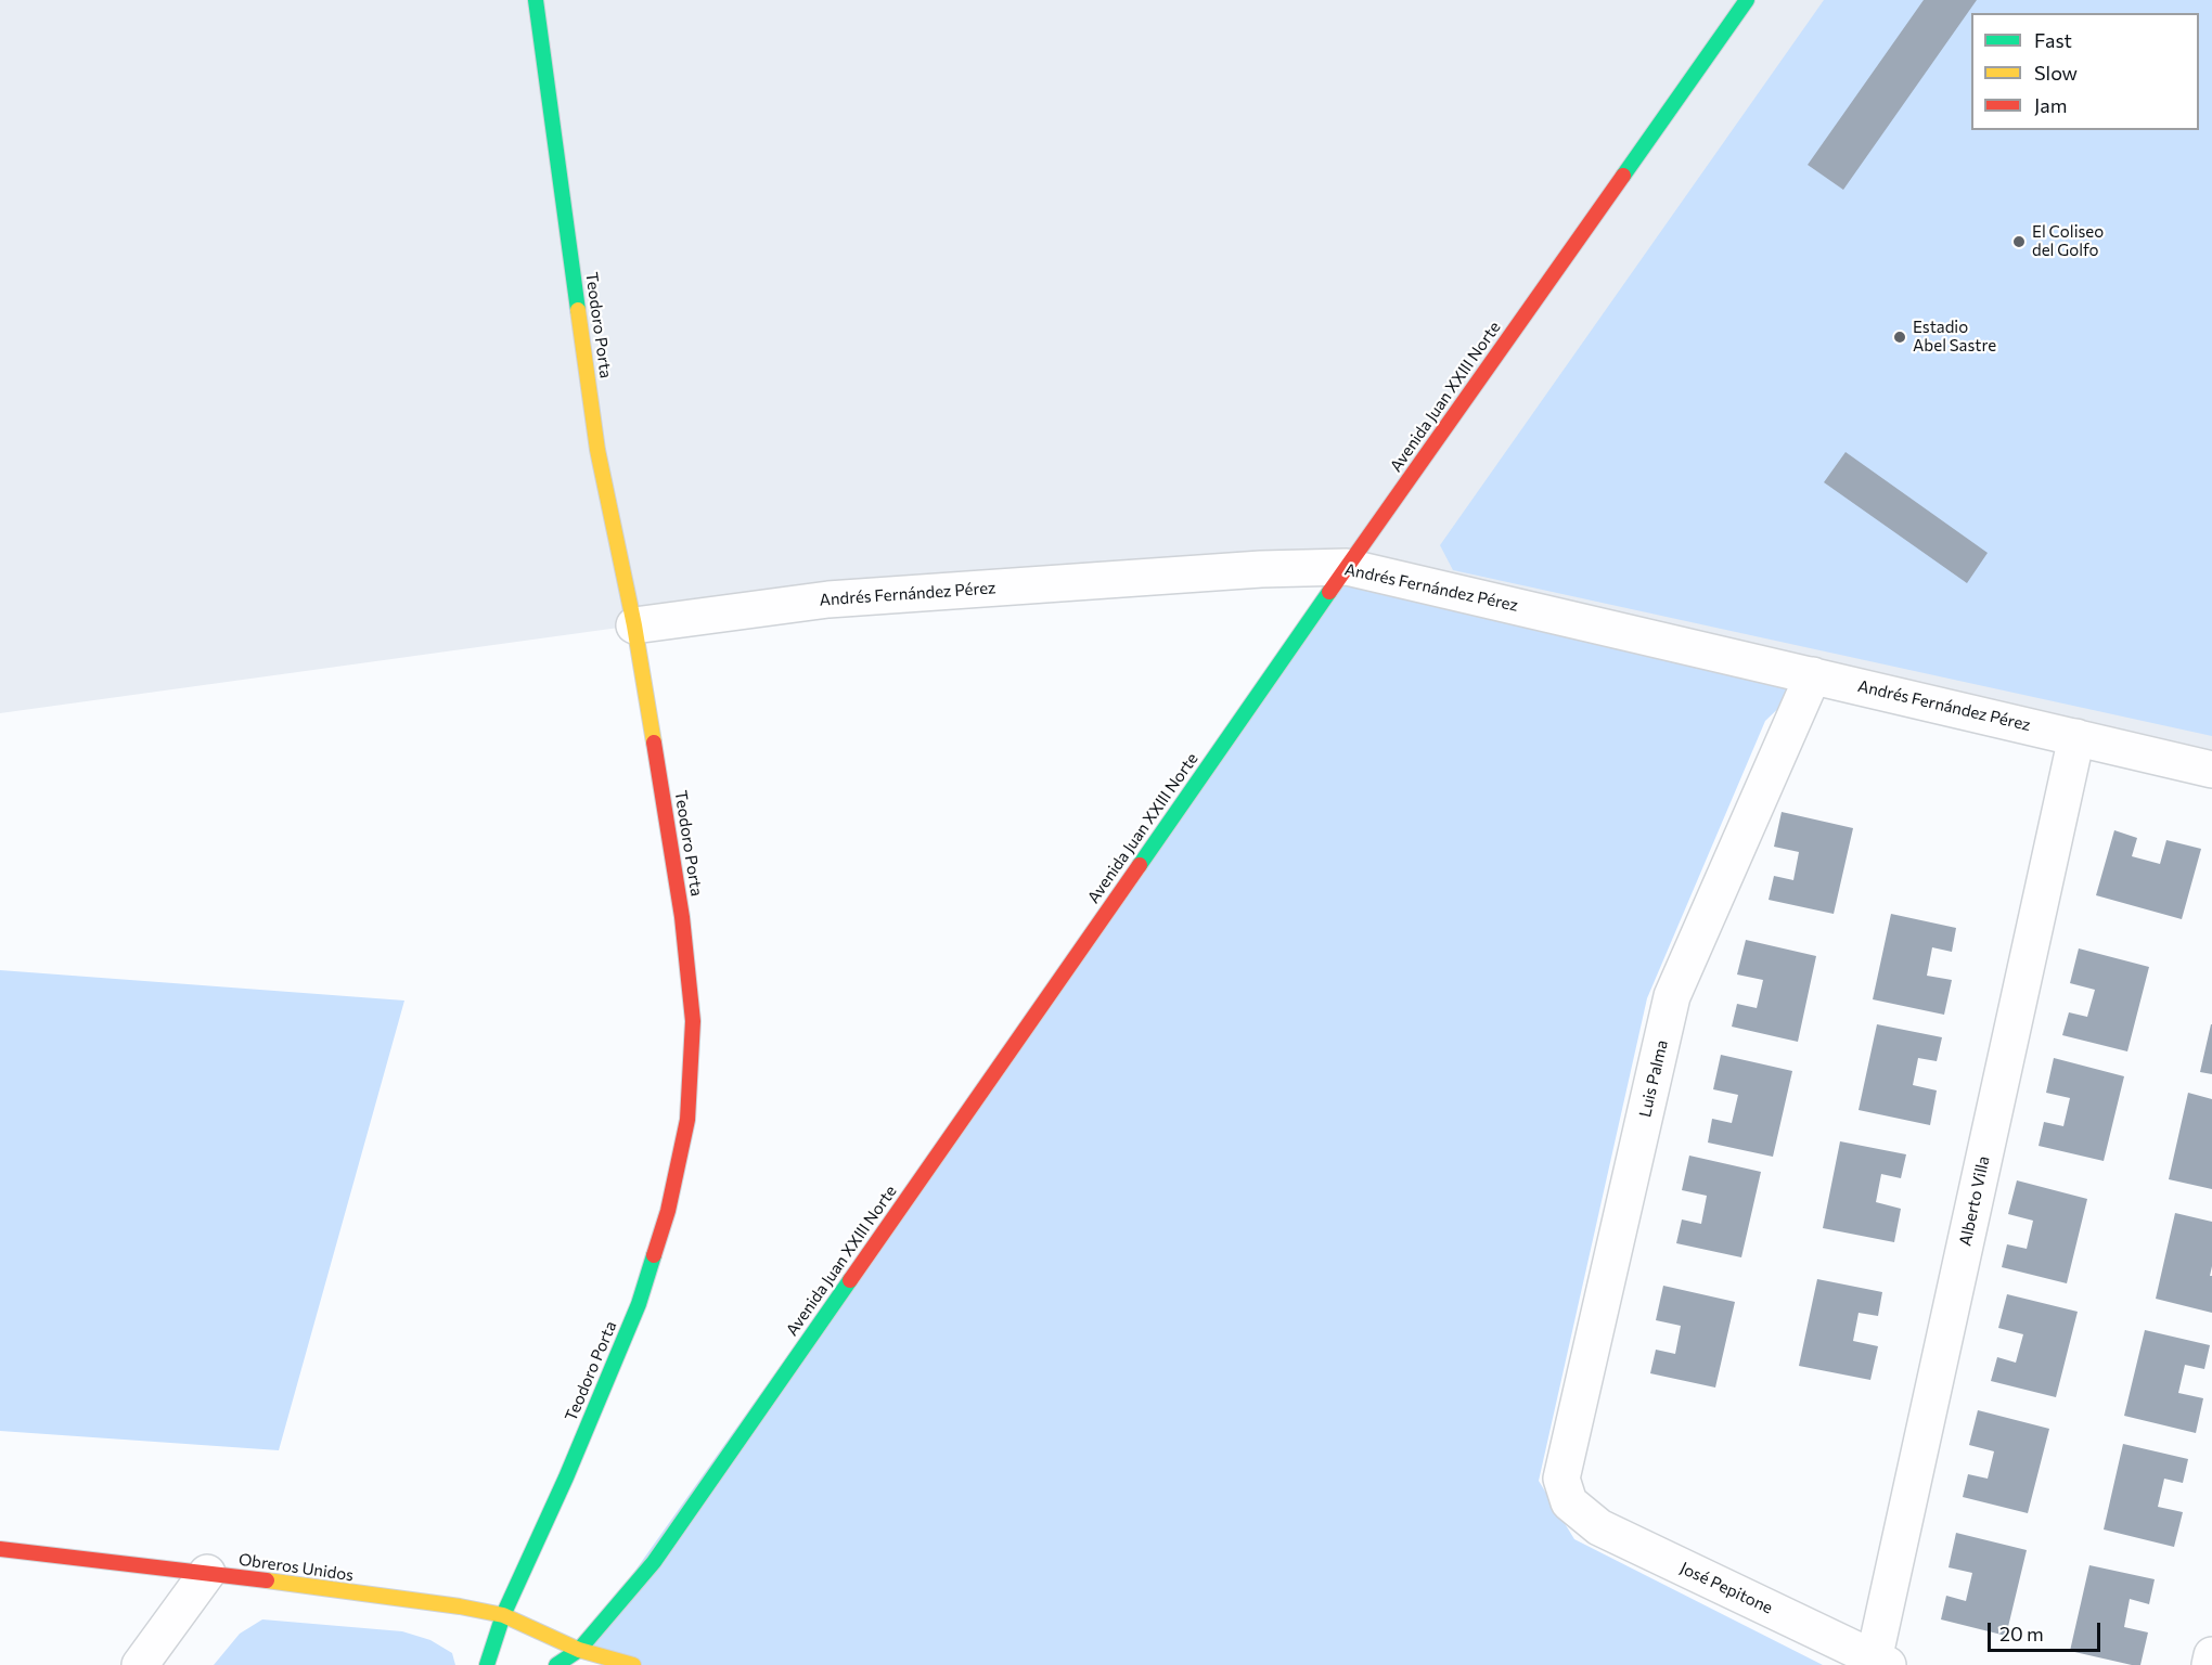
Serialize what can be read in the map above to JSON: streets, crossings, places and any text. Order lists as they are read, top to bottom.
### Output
{
  "streets": {
    "street": [
      "Teodoro Porta",
      "Avenida Juan XXIII Norte",
      "Andrés Fernández Pérez",
      "Luis Palma",
      "Alberto Villa",
      "Obreros Unidos",
      "José Pepitone"
    ]
  },
  "crossings": [
    ["Teodoro Porta", "Andrés Fernández Pérez"],
    ["Teodoro Porta", "Obreros Unidos"],
    ["Avenida Juan XXIII Norte", "Andrés Fernández Pérez"],
    ["Avenida Juan XXIII Norte", "Obreros Unidos"],
    ["Andrés Fernández Pérez", "Luis Palma"],
    ["Andrés Fernández Pérez", "Alberto Villa"],
    ["Luis Palma", "José Pepitone"],
    ["Alberto Villa", "José Pepitone"]
  ],
  "places": ["El Coliseo del Golfo", "Estadio Abel Sastre"],
  "legend": ["Fast", "Slow", "Jam"],
  "scale_bar": "20 m"
}
